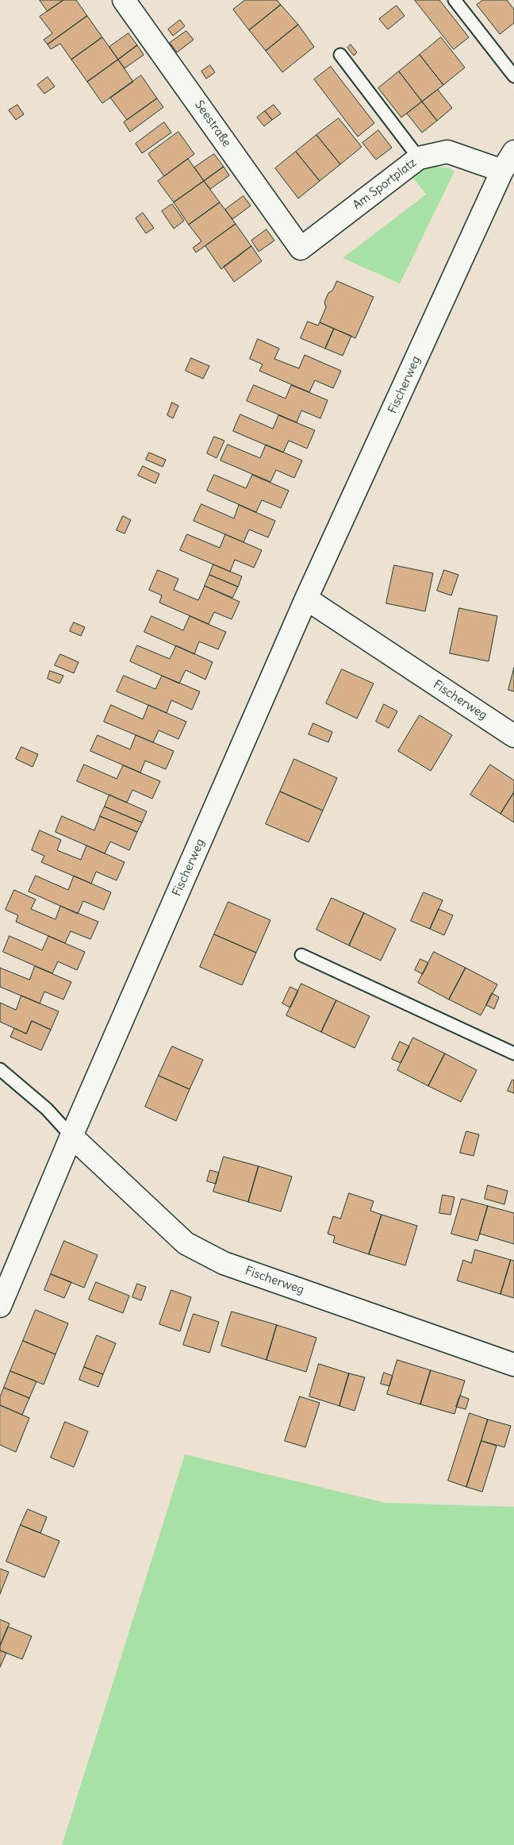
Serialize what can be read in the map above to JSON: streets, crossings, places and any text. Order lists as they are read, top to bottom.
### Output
{
  "streets": {
    "street": ["Seestraße", "Am Sportplatz", "Fischerweg"]
  },
  "crossings": [
    ["Seestraße", "Am Sportplatz"],
    ["Am Sportplatz", "Fischerweg"]
  ]
}
